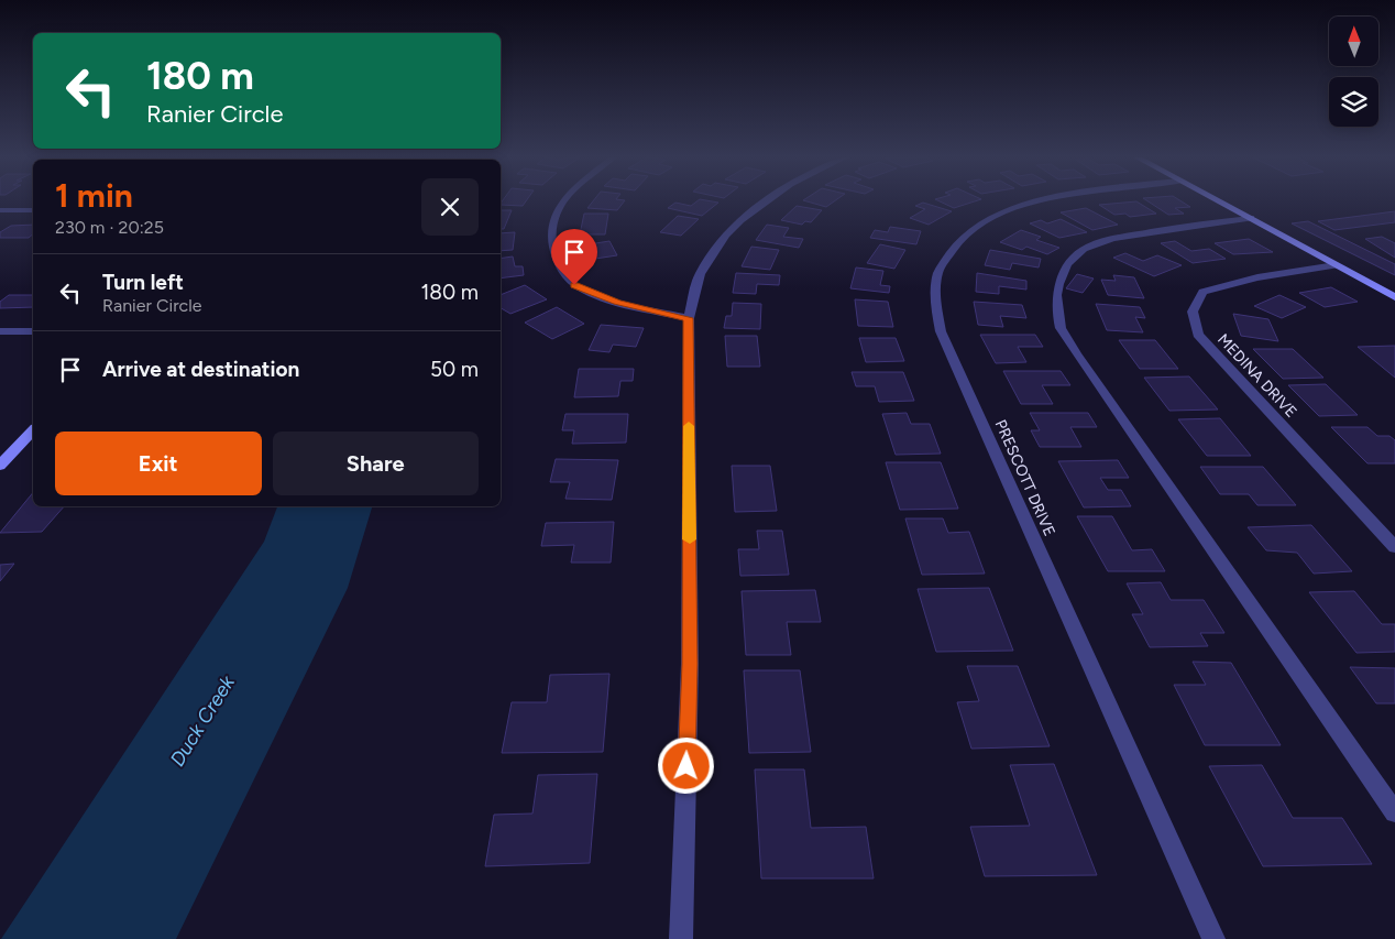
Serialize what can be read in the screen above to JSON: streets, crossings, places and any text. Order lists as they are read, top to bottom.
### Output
{
  "streets": {
    "street": ["MEDINA DRIVE", "PRESCOTT DRIVE"]
  },
  "water": ["Duck Creek"],
  "north": "top",
  "page": {
    "turn": ["180 m", "Ranier Circle"],
    "heading": ["1 min", "230 m · 20:25"],
    "list": [
      {
        "name": "Turn left",
        "note": "Ranier Circle",
        "value": "180 m"
      },
      {
        "name": "Arrive at destination",
        "value": "50 m"
      }
    ],
    "buttons": ["Exit", "Share"]
  }
}
